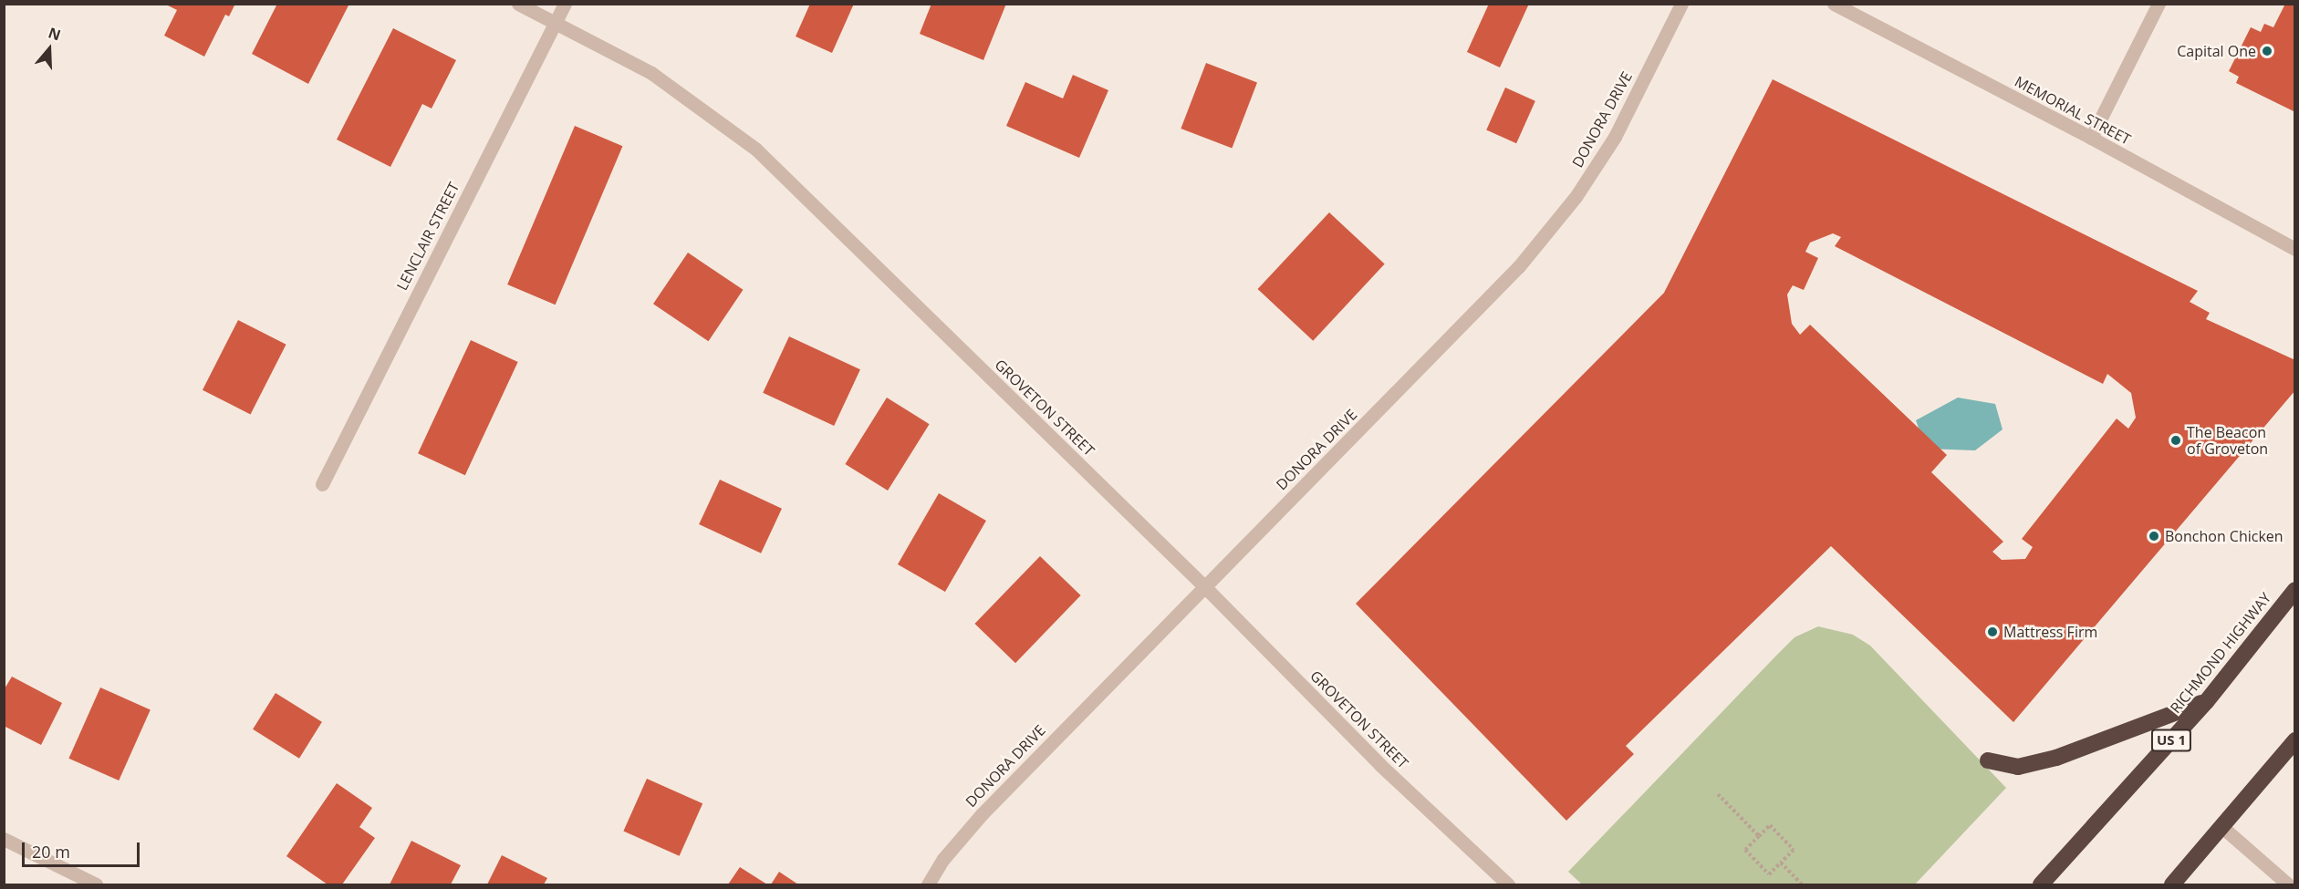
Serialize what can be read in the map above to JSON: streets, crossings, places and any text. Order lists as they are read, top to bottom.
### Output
{
  "streets": {
    "highway": ["RICHMOND HIGHWAY", "US 1"],
    "street": [
      "MEMORIAL STREET",
      "DONORA DRIVE",
      "LENCLAIR STREET",
      "GROVETON STREET"
    ]
  },
  "crossings": [
    ["DONORA DRIVE", "GROVETON STREET"],
    ["LENCLAIR STREET", "GROVETON STREET"]
  ],
  "places": [
    "Capital One",
    "The Beacon of Groveton",
    "Bonchon Chicken",
    "Mattress Firm"
  ],
  "scale_bar": "20 m",
  "north": "top"
}
